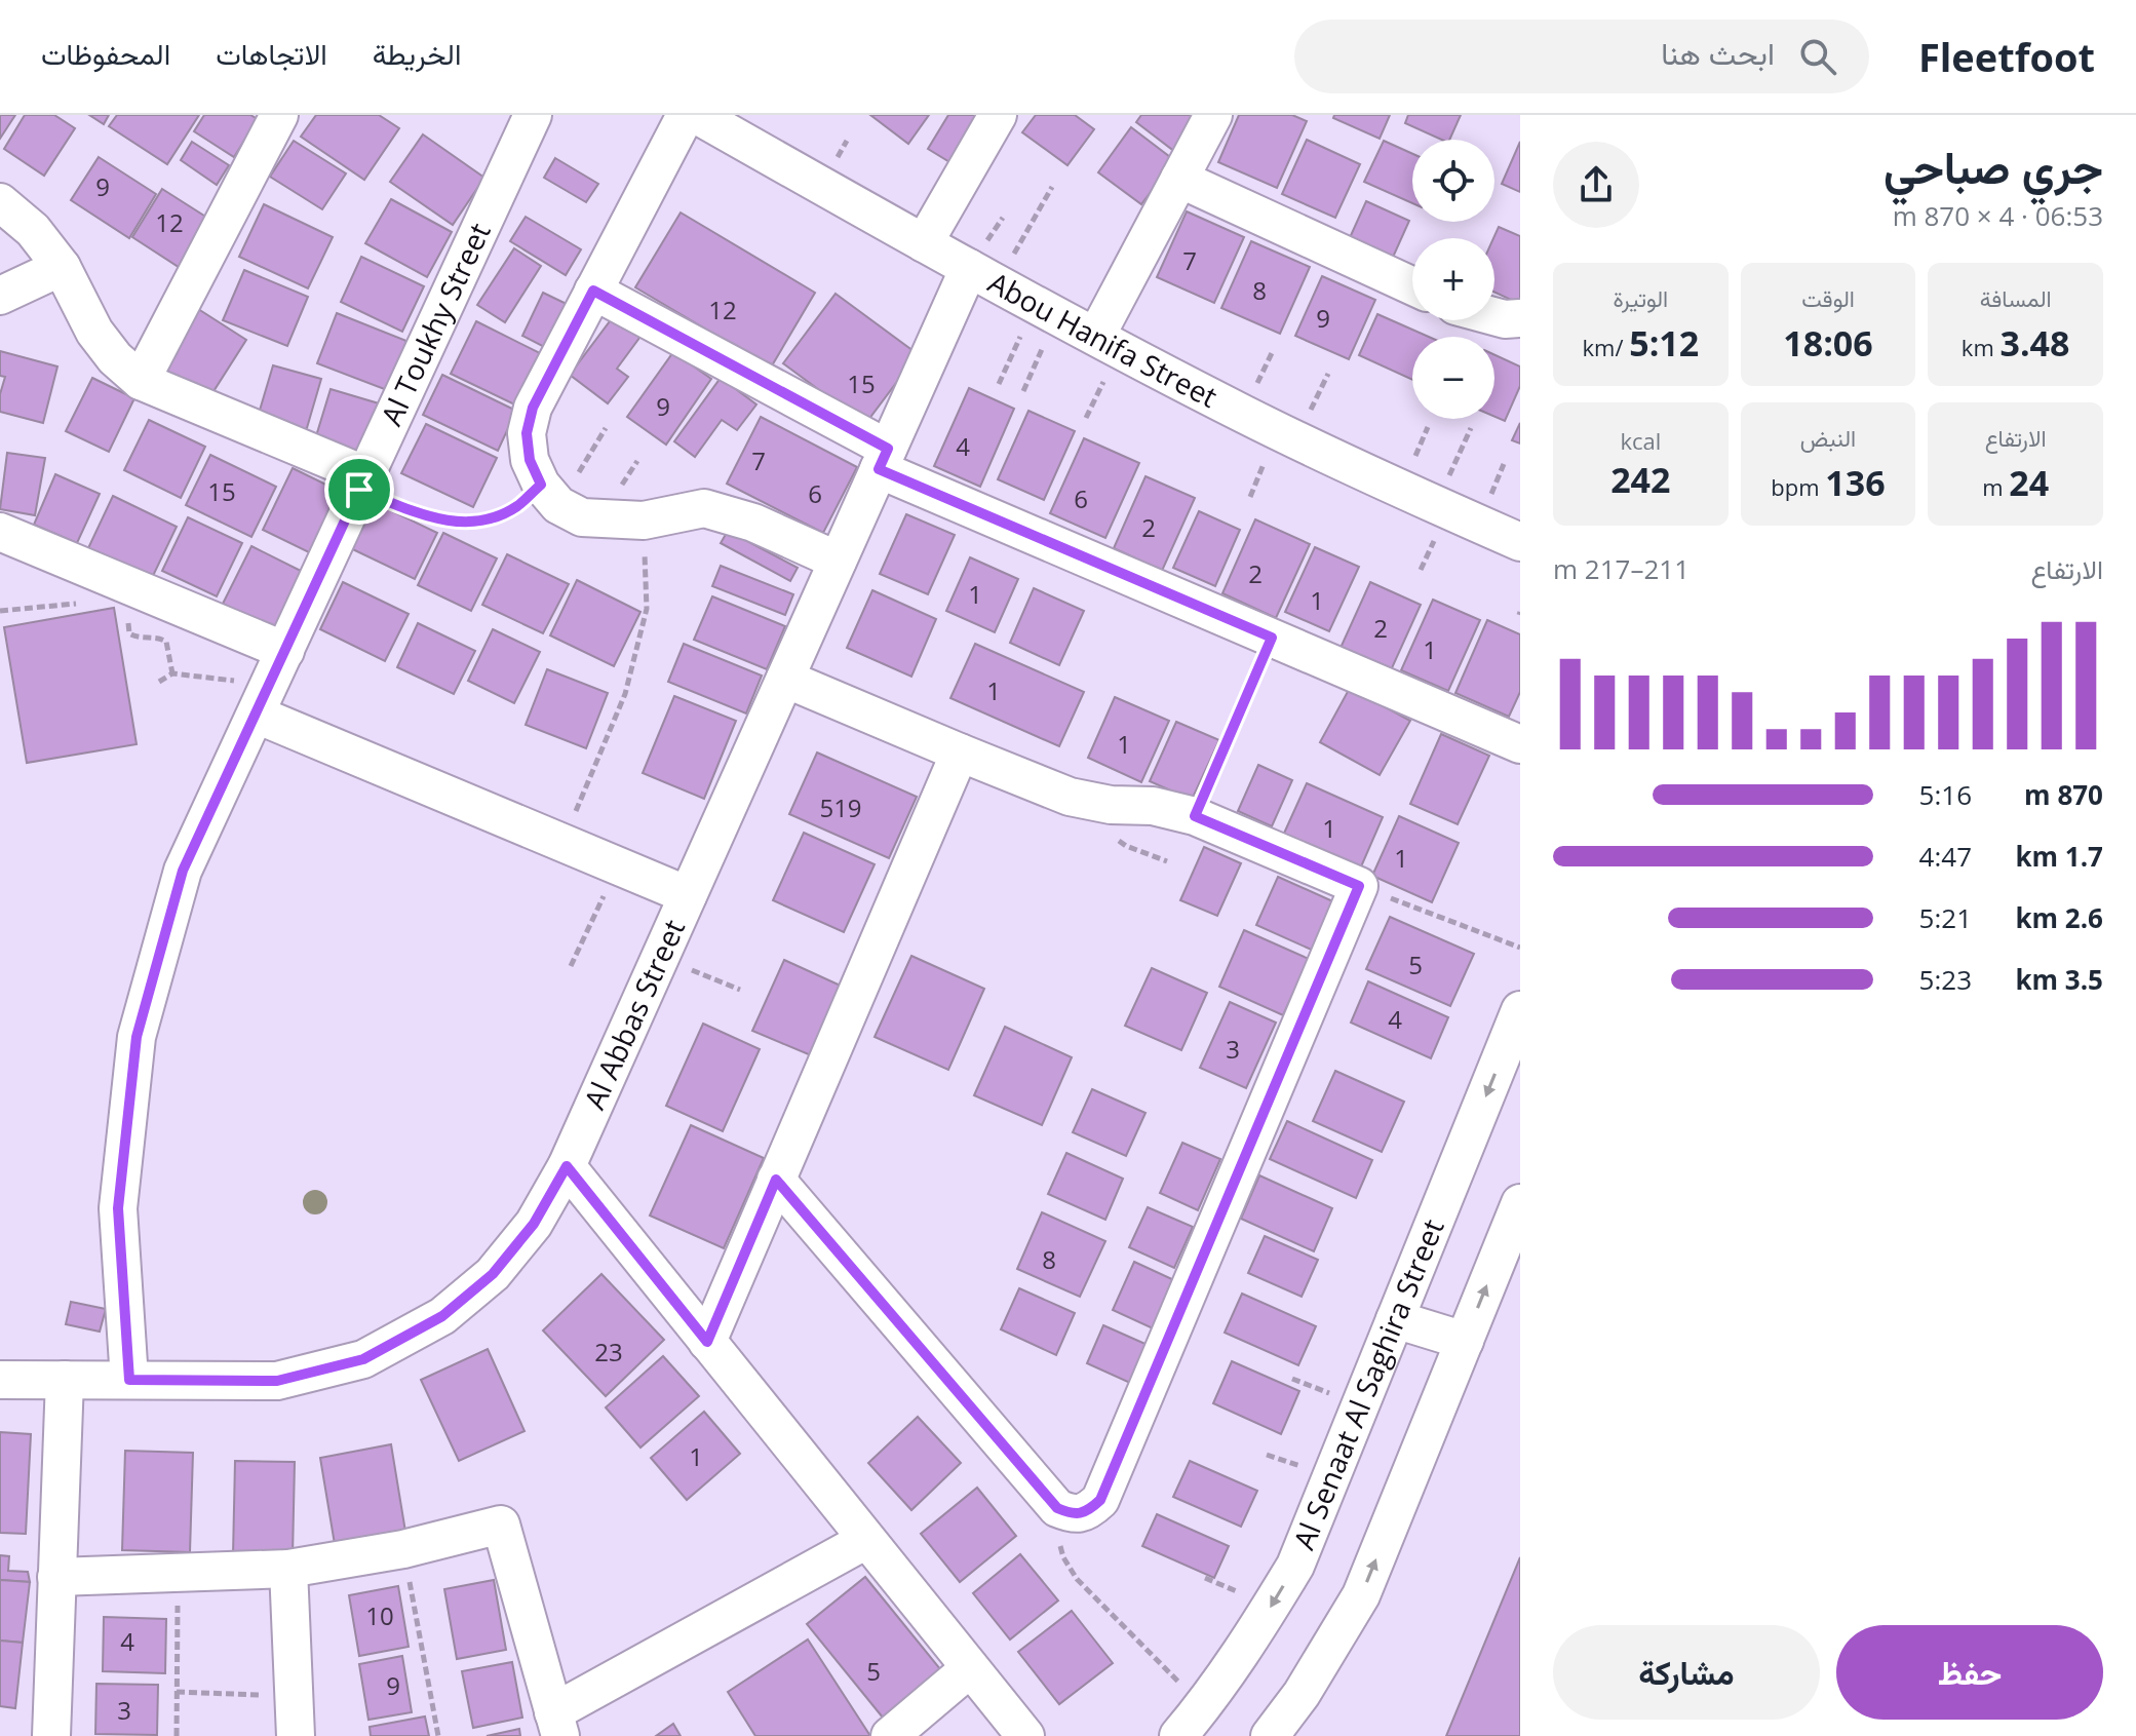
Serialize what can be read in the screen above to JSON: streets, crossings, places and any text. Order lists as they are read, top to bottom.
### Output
{
  "streets": {
    "street": [
      "Al Toukhy Street",
      "Abou Hanifa Street",
      "Al Abbas Street",
      "Al Senaat Al Saghira Street"
    ]
  },
  "crossings": [
    ["Al Toukhy Street", "Al Abbas Street"],
    ["Abou Hanifa Street", "Al Abbas Street"]
  ],
  "house_numbers": [
    "9",
    "12",
    "7",
    "8",
    "12",
    "9",
    "15",
    "9",
    "4",
    "7",
    "15",
    "6",
    "6",
    "2",
    "2",
    "1",
    "1",
    "2",
    "1",
    "1",
    "1",
    "519",
    "1",
    "1",
    "5",
    "4",
    "3",
    "8",
    "23",
    "1",
    "10",
    "4",
    "5",
    "9",
    "3"
  ],
  "page": {
    "header": "Fleetfoot",
    "search": "ابحث هنا",
    "nav": ["الخريطة", "الاتجاهات", "المحفوظات"],
    "heading": ["جري صباحي", "06:53 · 4 × 870 m"],
    "map_buttons": ["+", "−"],
    "stats": [
      ["المسافة", "3.48 km"],
      ["الوقت", "18:06"],
      ["الوتيرة", "5:12 /km"],
      ["الارتفاع", "24 m"],
      ["النبض", "136 bpm"],
      ["kcal", "242"]
    ],
    "chart": ["الارتفاع", "211–217 m"],
    "list": [
      {
        "name": "870 m",
        "note": "5:16"
      },
      {
        "name": "1.7 km",
        "note": "4:47"
      },
      {
        "name": "2.6 km",
        "note": "5:21"
      },
      {
        "name": "3.5 km",
        "note": "5:23"
      }
    ],
    "buttons": ["حفظ", "مشاركة"]
  }
}
